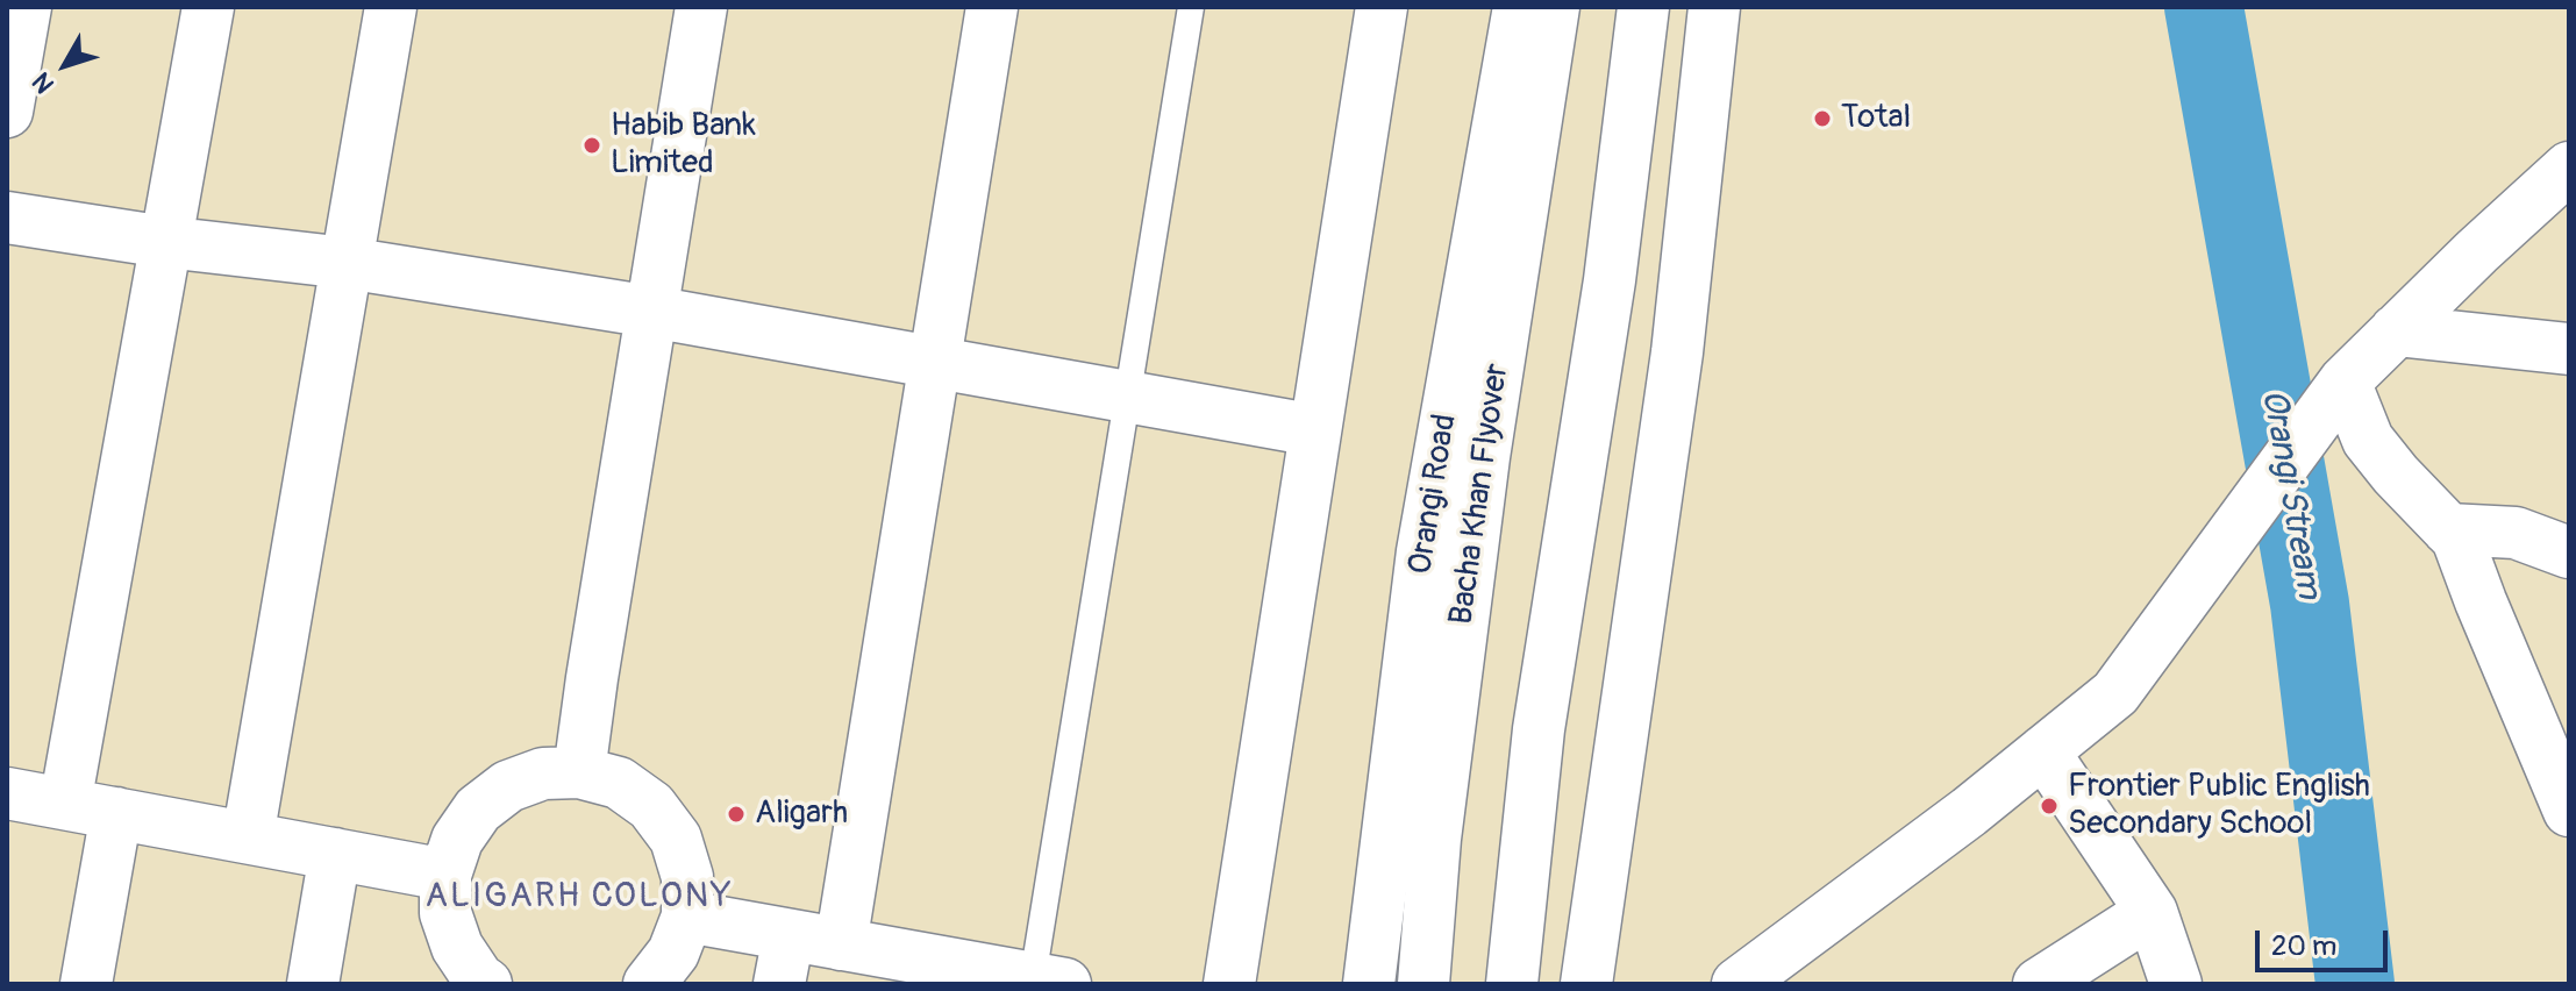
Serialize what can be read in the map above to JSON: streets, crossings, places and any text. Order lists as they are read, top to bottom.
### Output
{
  "streets": {
    "street": ["Orangi Road", "Bacha Khan Flyover"]
  },
  "districts": ["ALIGARH COLONY"],
  "water": ["Orangi Stream"],
  "places": [
    "Total",
    "Habib Bank Limited",
    "Frontier Public English Secondary School",
    "Aligarh"
  ],
  "scale_bar": "20 m",
  "north": "bottom left"
}
